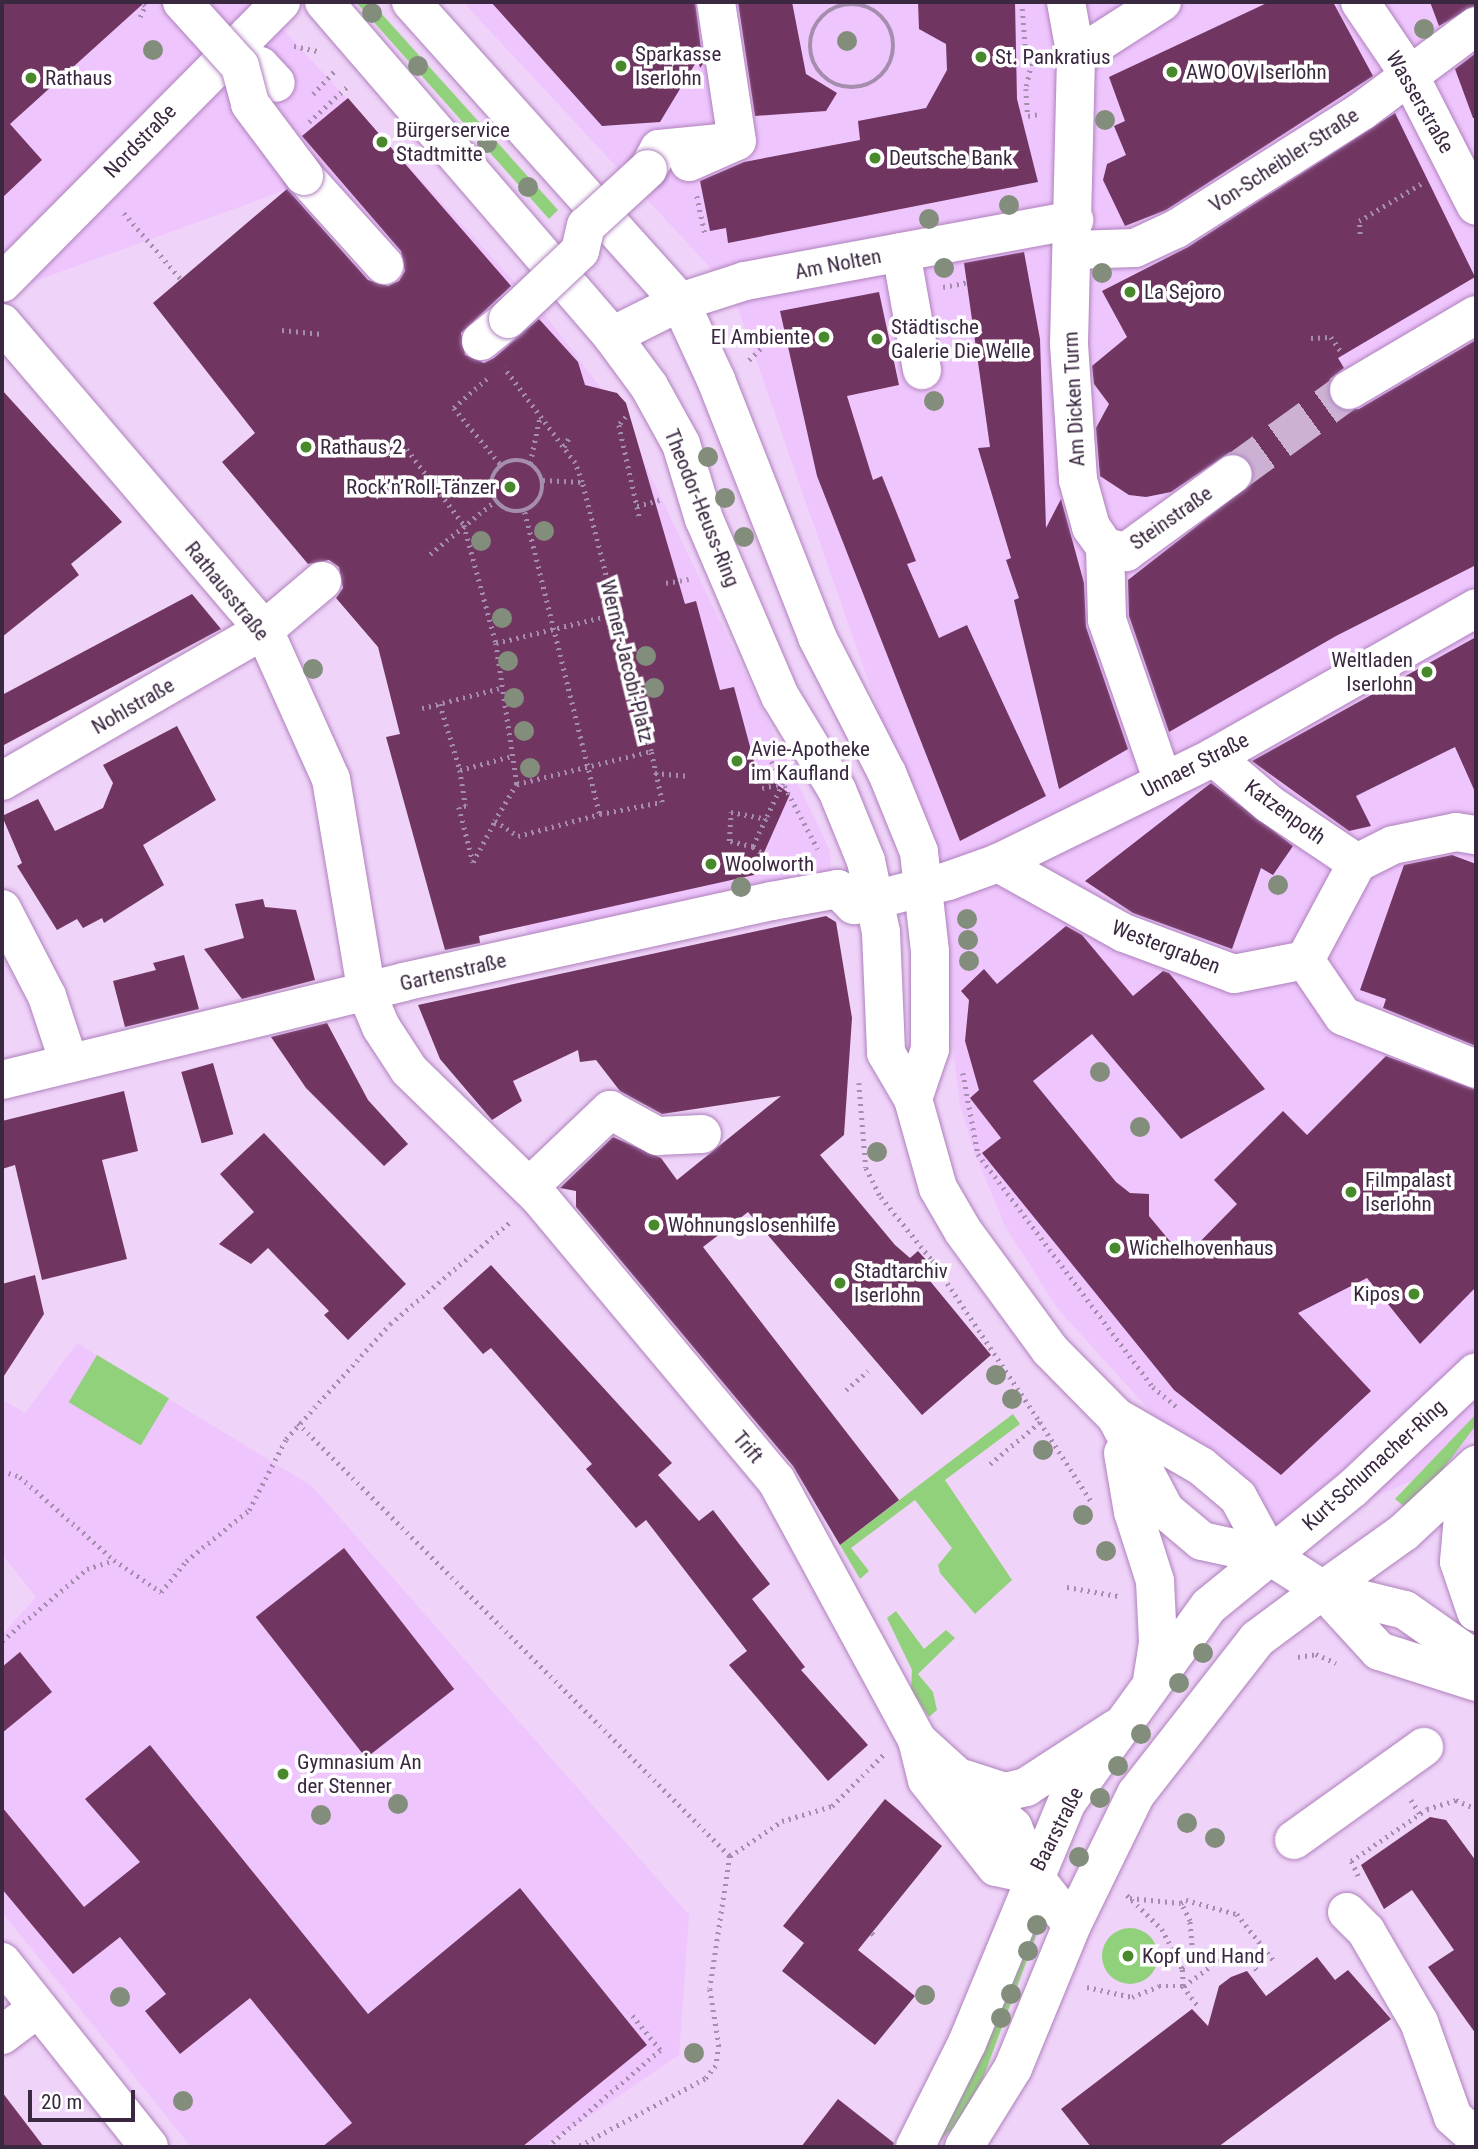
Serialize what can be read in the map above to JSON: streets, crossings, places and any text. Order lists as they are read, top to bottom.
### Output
{
  "streets": {
    "street": [
      "Wasserstraße",
      "Nordstraße",
      "Von-Scheibler-Straße",
      "Am Nolten",
      "Am Dicken Turm",
      "Theodor-Heuss-Ring",
      "Steinstraße",
      "Rathausstraße",
      "Nohlstraße",
      "Unnaer Straße",
      "Katzenpoth",
      "Westergraben",
      "Gartenstraße",
      "Trift",
      "Kurt-Schumacher-Ring",
      "Baarstraße"
    ],
    "path": ["Werner-Jacobi-Platz"]
  },
  "crossings": [
    ["Wasserstraße", "Von-Scheibler-Straße"],
    ["Von-Scheibler-Straße", "Am Nolten"],
    ["Von-Scheibler-Straße", "Am Dicken Turm"],
    ["Am Nolten", "Am Dicken Turm"],
    ["Am Nolten", "Theodor-Heuss-Ring"],
    ["Am Dicken Turm", "Steinstraße"],
    ["Am Dicken Turm", "Unnaer Straße"],
    ["Theodor-Heuss-Ring", "Unnaer Straße"],
    ["Theodor-Heuss-Ring", "Gartenstraße"],
    ["Theodor-Heuss-Ring", "Kurt-Schumacher-Ring"],
    ["Theodor-Heuss-Ring", "Baarstraße"],
    ["Rathausstraße", "Nohlstraße"],
    ["Rathausstraße", "Gartenstraße"],
    ["Rathausstraße", "Trift"],
    ["Unnaer Straße", "Katzenpoth"],
    ["Unnaer Straße", "Westergraben"],
    ["Unnaer Straße", "Gartenstraße"],
    ["Gartenstraße", "Trift"],
    ["Trift", "Baarstraße"],
    ["Kurt-Schumacher-Ring", "Baarstraße"]
  ],
  "places": [
    "St. Pankratius",
    "Sparkasse Iserlohn",
    "AWO OV Iserlohn",
    "Rathaus",
    "Bürgerservice Stadtmitte",
    "Deutsche Bank",
    "La Sejoro",
    "El Ambiente",
    "Städtische Galerie Die Welle",
    "Rathaus 2",
    "Rock’n’Roll-Tänzer",
    "Weltladen Iserlohn",
    "Avie-Apotheke im Kaufland",
    "Woolworth",
    "Filmpalast Iserlohn",
    "Wohnungslosenhilfe",
    "Wichelhovenhaus",
    "Stadtarchiv Iserlohn",
    "Kipos",
    "Gymnasium An der Stenner",
    "Kopf und Hand"
  ],
  "scale_bar": "20 m"
}
